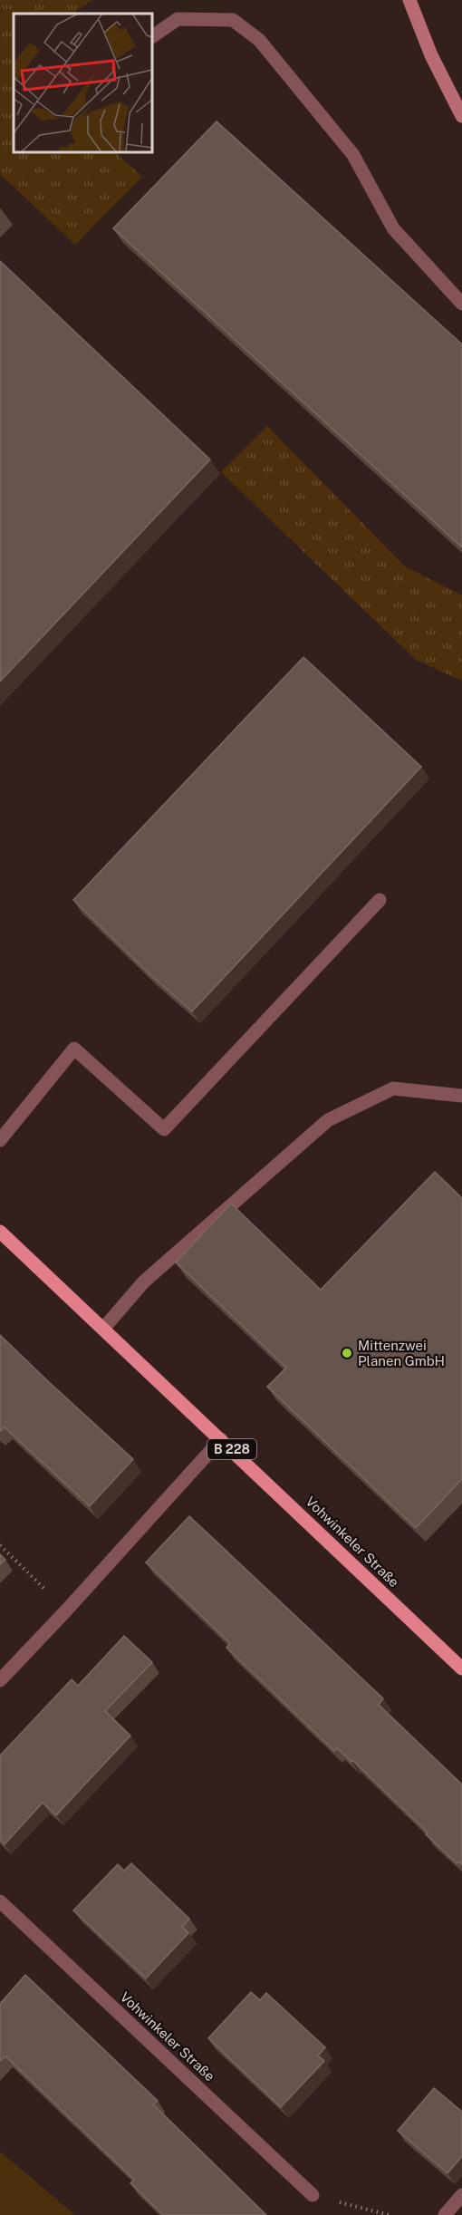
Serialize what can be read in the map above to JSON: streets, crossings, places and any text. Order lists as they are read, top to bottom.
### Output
{
  "streets": {
    "main road": ["B 228", "Vohwinkeler Straße"]
  },
  "places": ["Mittenzwei Planen GmbH"]
}
